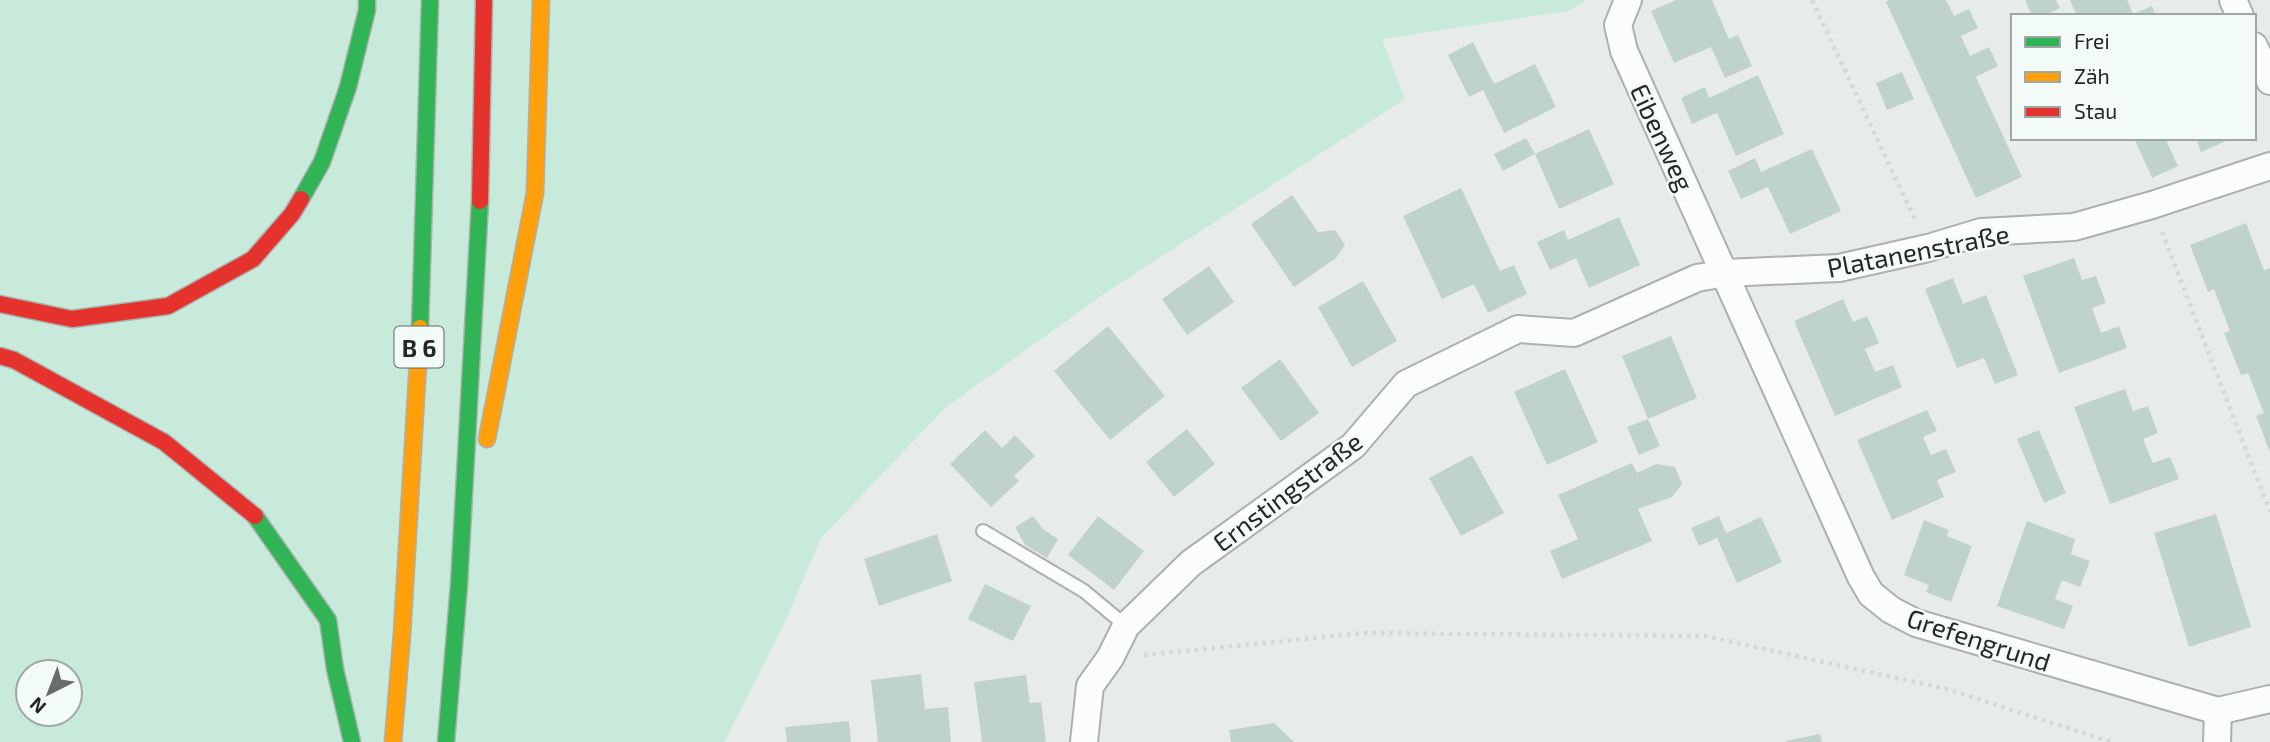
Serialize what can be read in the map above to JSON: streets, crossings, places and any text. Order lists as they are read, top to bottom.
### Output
{
  "streets": {
    "highway": ["B 6"],
    "street": [
      "Eibenweg",
      "Platanenstraße",
      "Ernstingstraße",
      "Grefengrund"
    ]
  },
  "crossings": [
    ["Eibenweg", "Platanenstraße"],
    ["Eibenweg", "Ernstingstraße"],
    ["Eibenweg", "Grefengrund"],
    ["Platanenstraße", "Ernstingstraße"],
    ["Platanenstraße", "Grefengrund"],
    ["Ernstingstraße", "Grefengrund"]
  ],
  "legend": ["Frei", "Zäh", "Stau"],
  "north": "bottom left"
}
